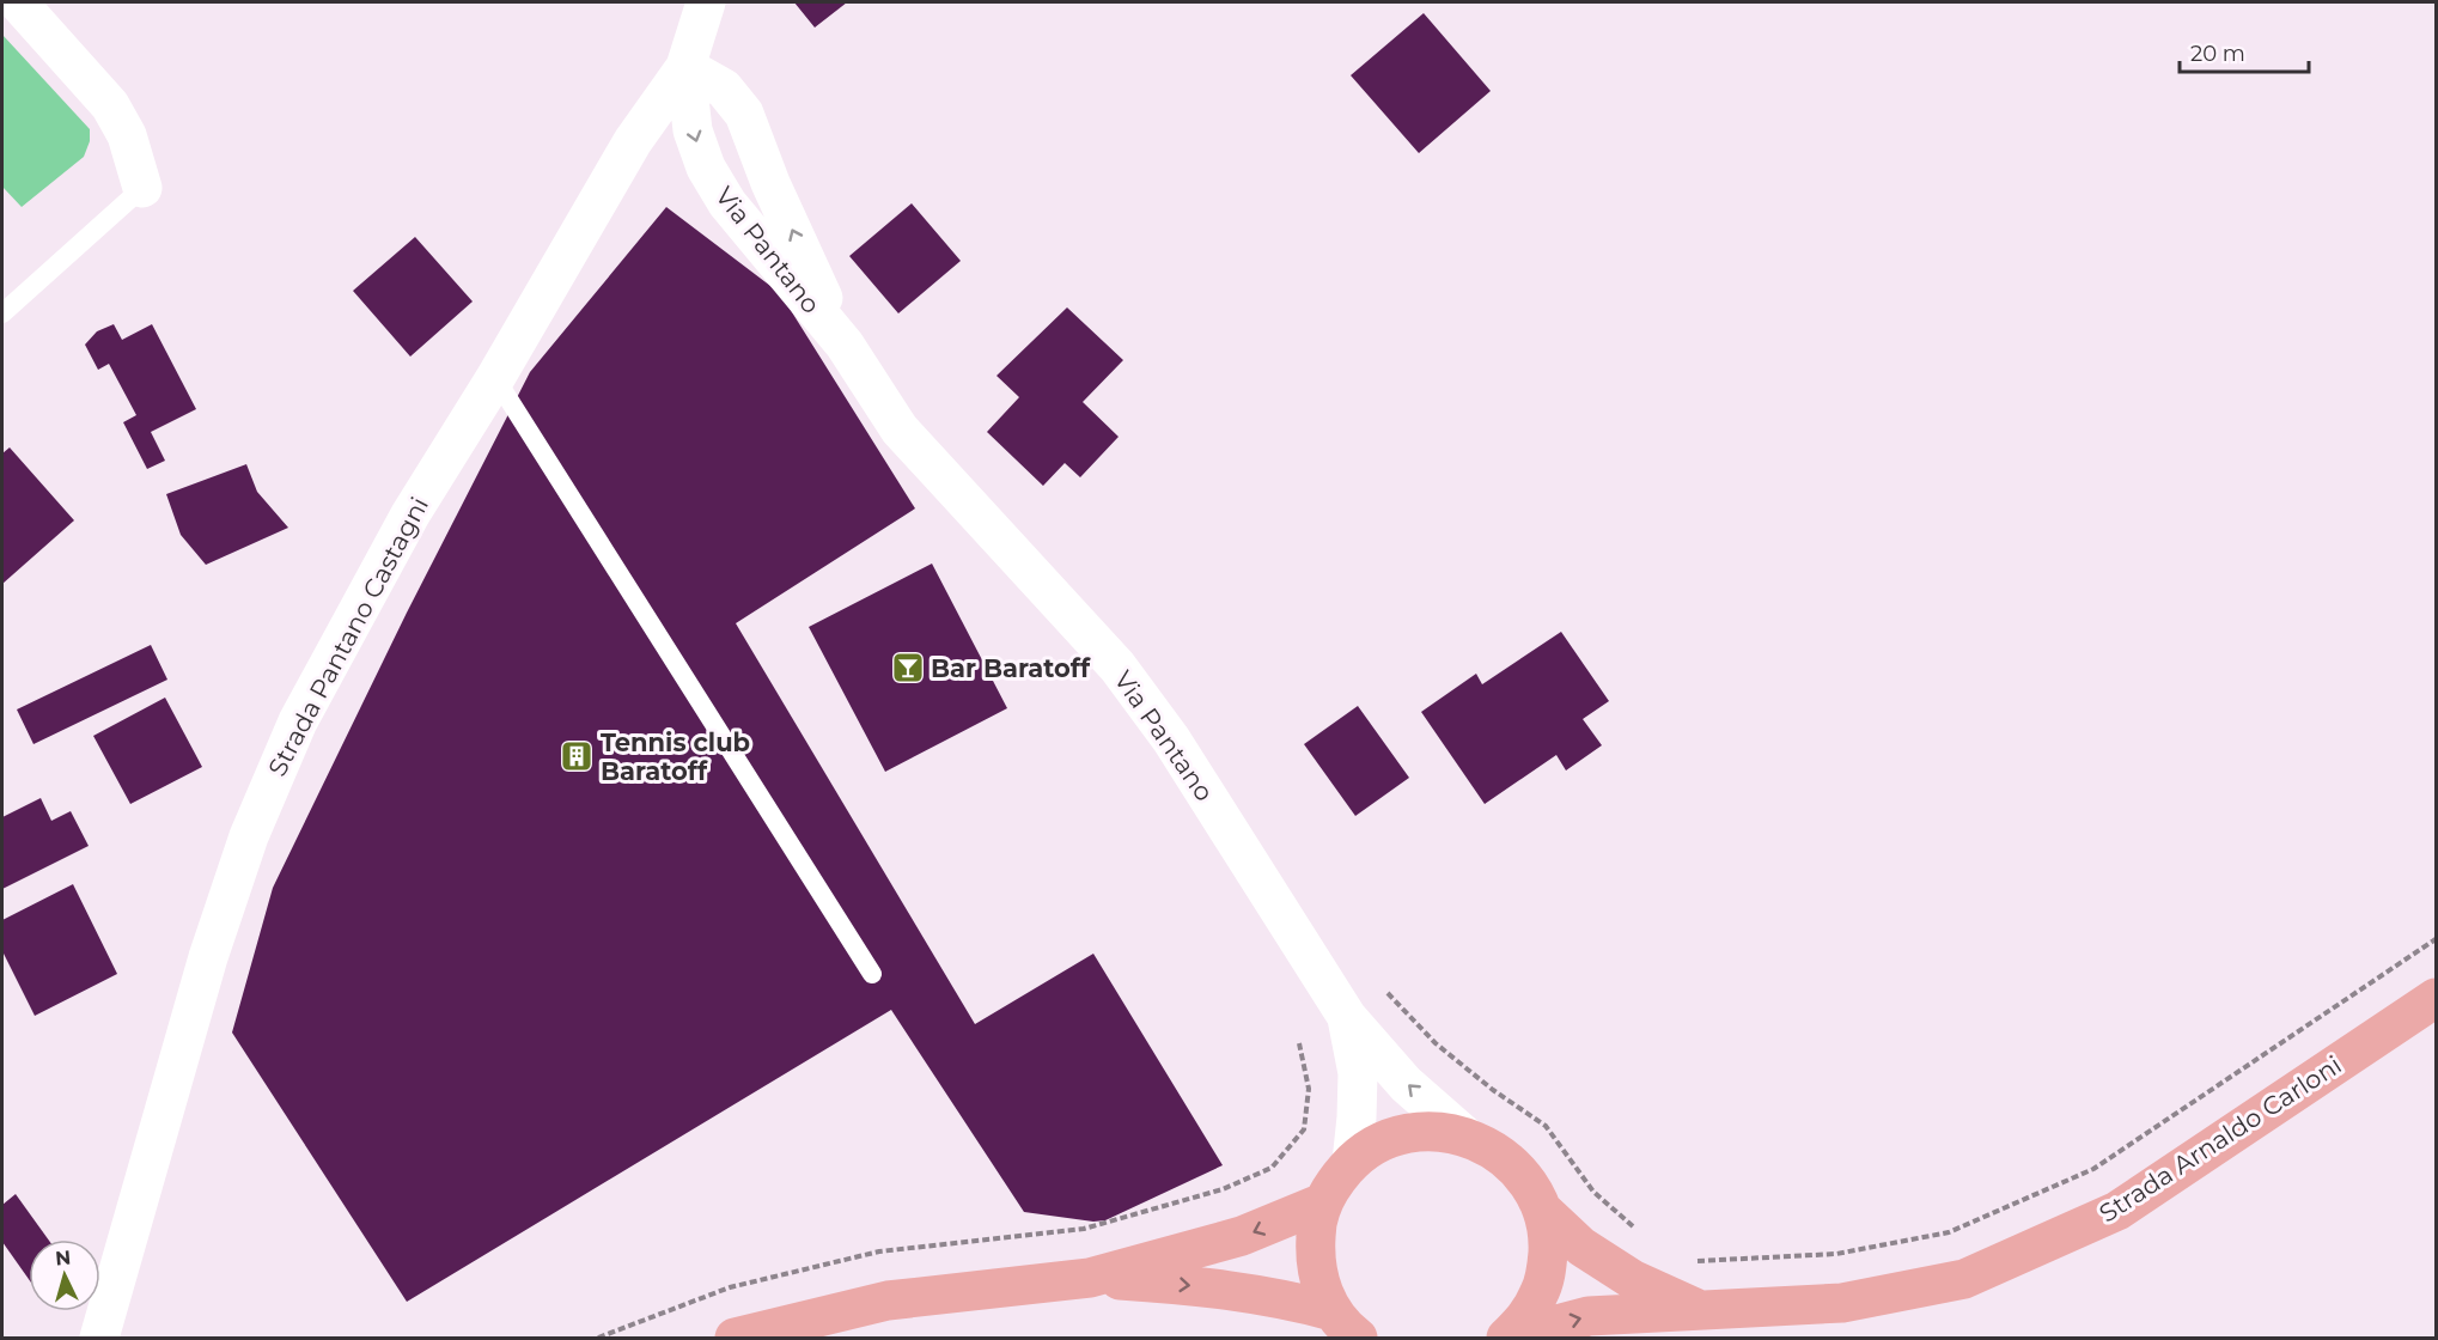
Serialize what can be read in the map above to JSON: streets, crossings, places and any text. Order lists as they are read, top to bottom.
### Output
{
  "streets": {
    "main road": ["Strada Arnaldo Carloni"],
    "street": ["Via Pantano", "Strada Pantano Castagni"]
  },
  "crossings": [
    ["Via Pantano", "Strada Pantano Castagni"]
  ],
  "places": {
    "bar": ["Bar Baratoff"],
    "building": ["Tennis club Baratoff"]
  },
  "scale_bar": "20 m",
  "north": "top"
}
